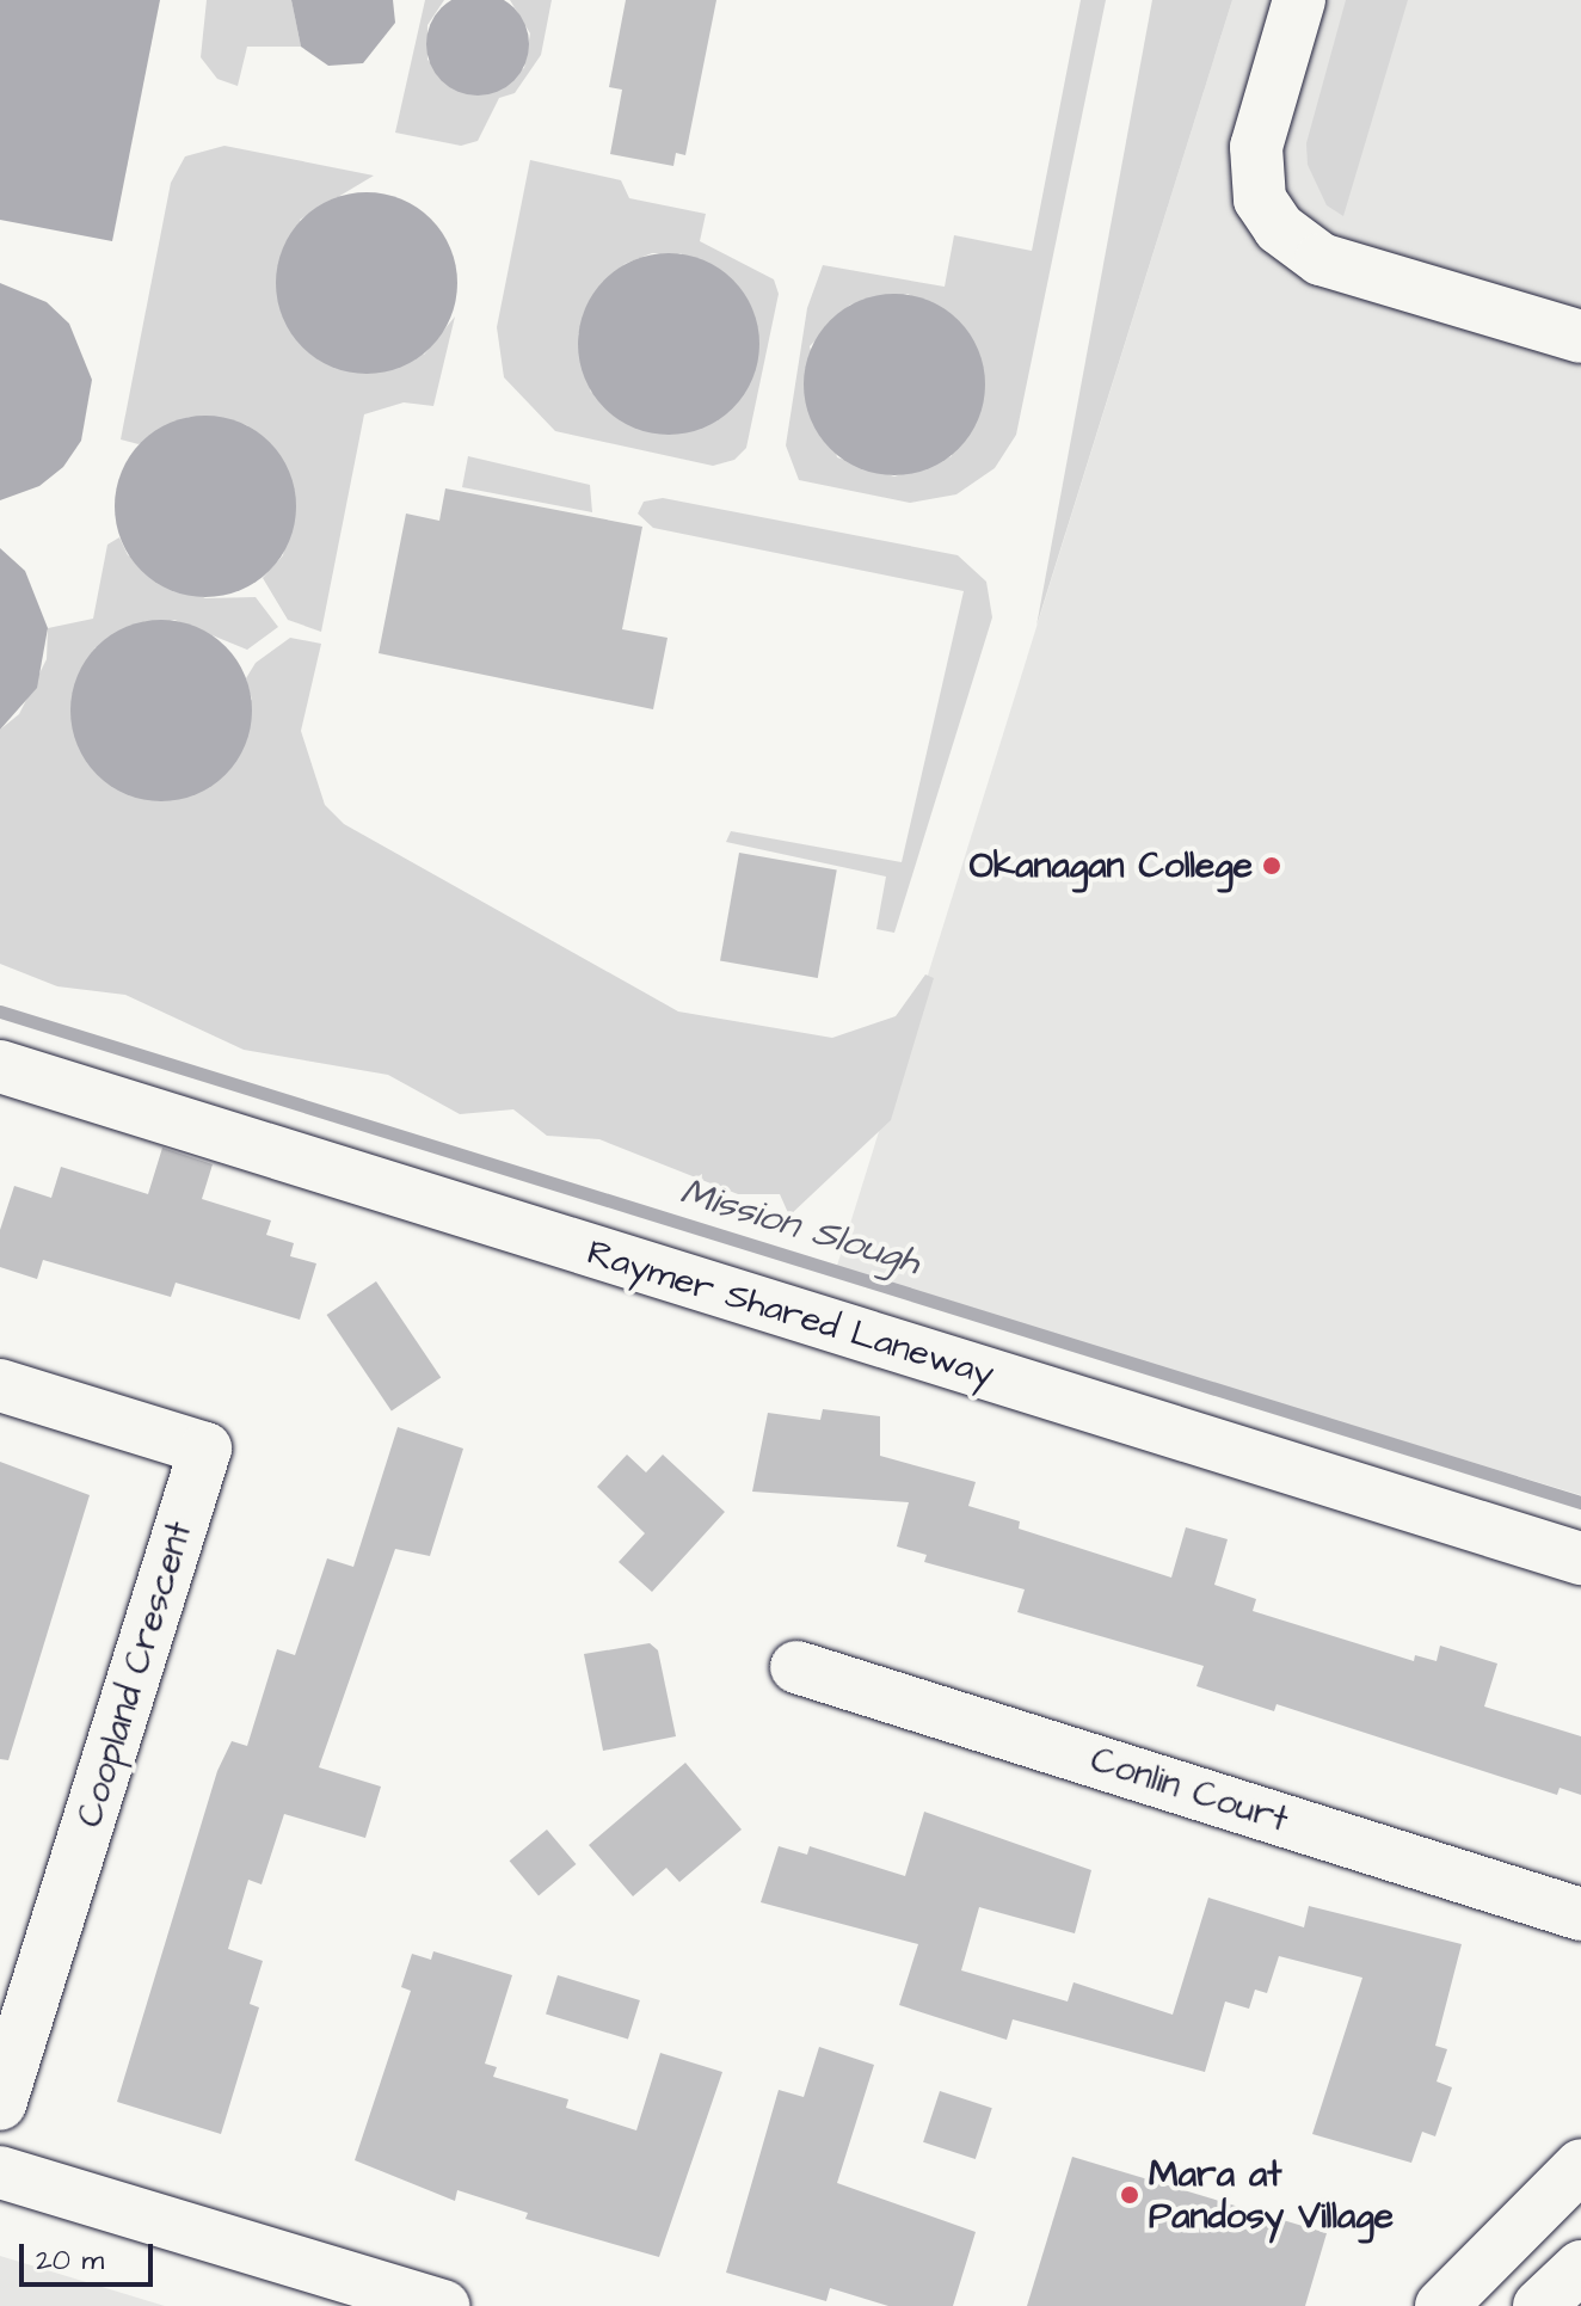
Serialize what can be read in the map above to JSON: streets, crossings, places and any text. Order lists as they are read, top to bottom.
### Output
{
  "streets": {
    "street": ["Raymer Shared Laneway", "Coopland Crescent", "Conlin Court"]
  },
  "water": ["Mission Slough"],
  "places": ["Okanagan College", "Mara at Pandosy Village"],
  "scale_bar": "20 m"
}
